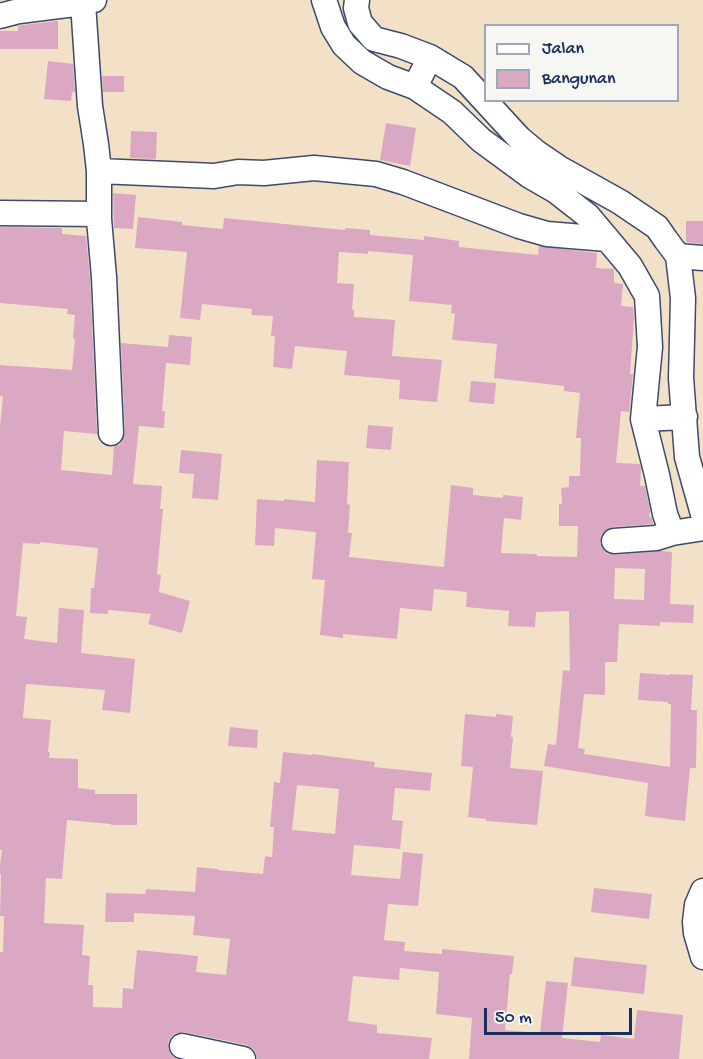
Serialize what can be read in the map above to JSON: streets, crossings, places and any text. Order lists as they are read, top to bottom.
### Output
{
  "legend": ["Jalan", "Bangunan"],
  "scale_bar": "50 m"
}
